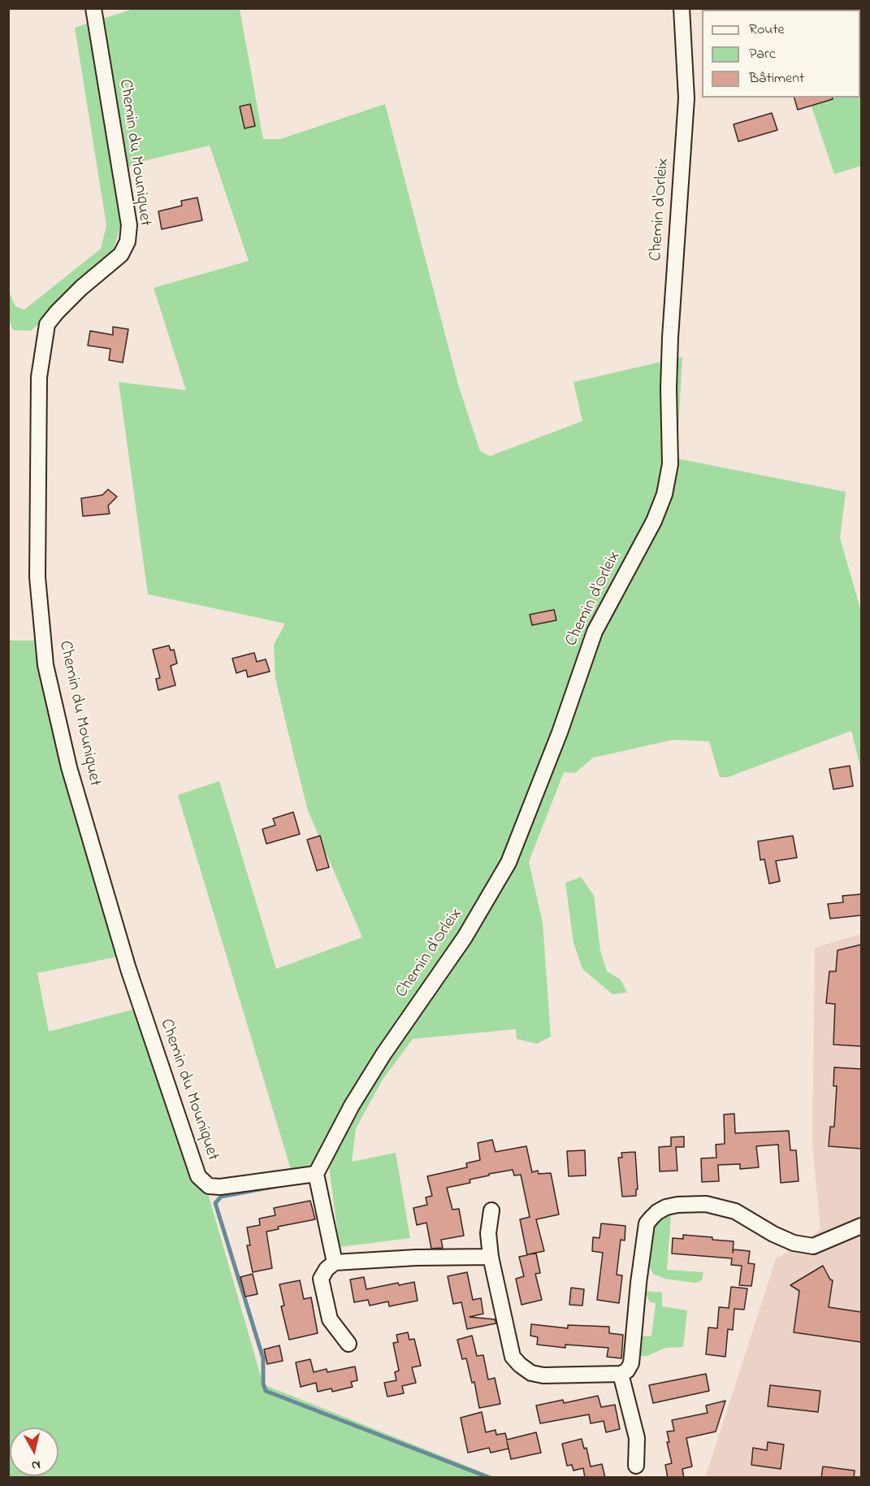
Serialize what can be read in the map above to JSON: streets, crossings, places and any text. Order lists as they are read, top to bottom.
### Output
{
  "streets": {
    "street": ["Chemin du Mouniquet", "Chemin d'Orleix"]
  },
  "crossings": [
    ["Chemin du Mouniquet", "Chemin d'Orleix"]
  ],
  "legend": ["Route", "Parc", "Bâtiment"],
  "north": "bottom"
}
